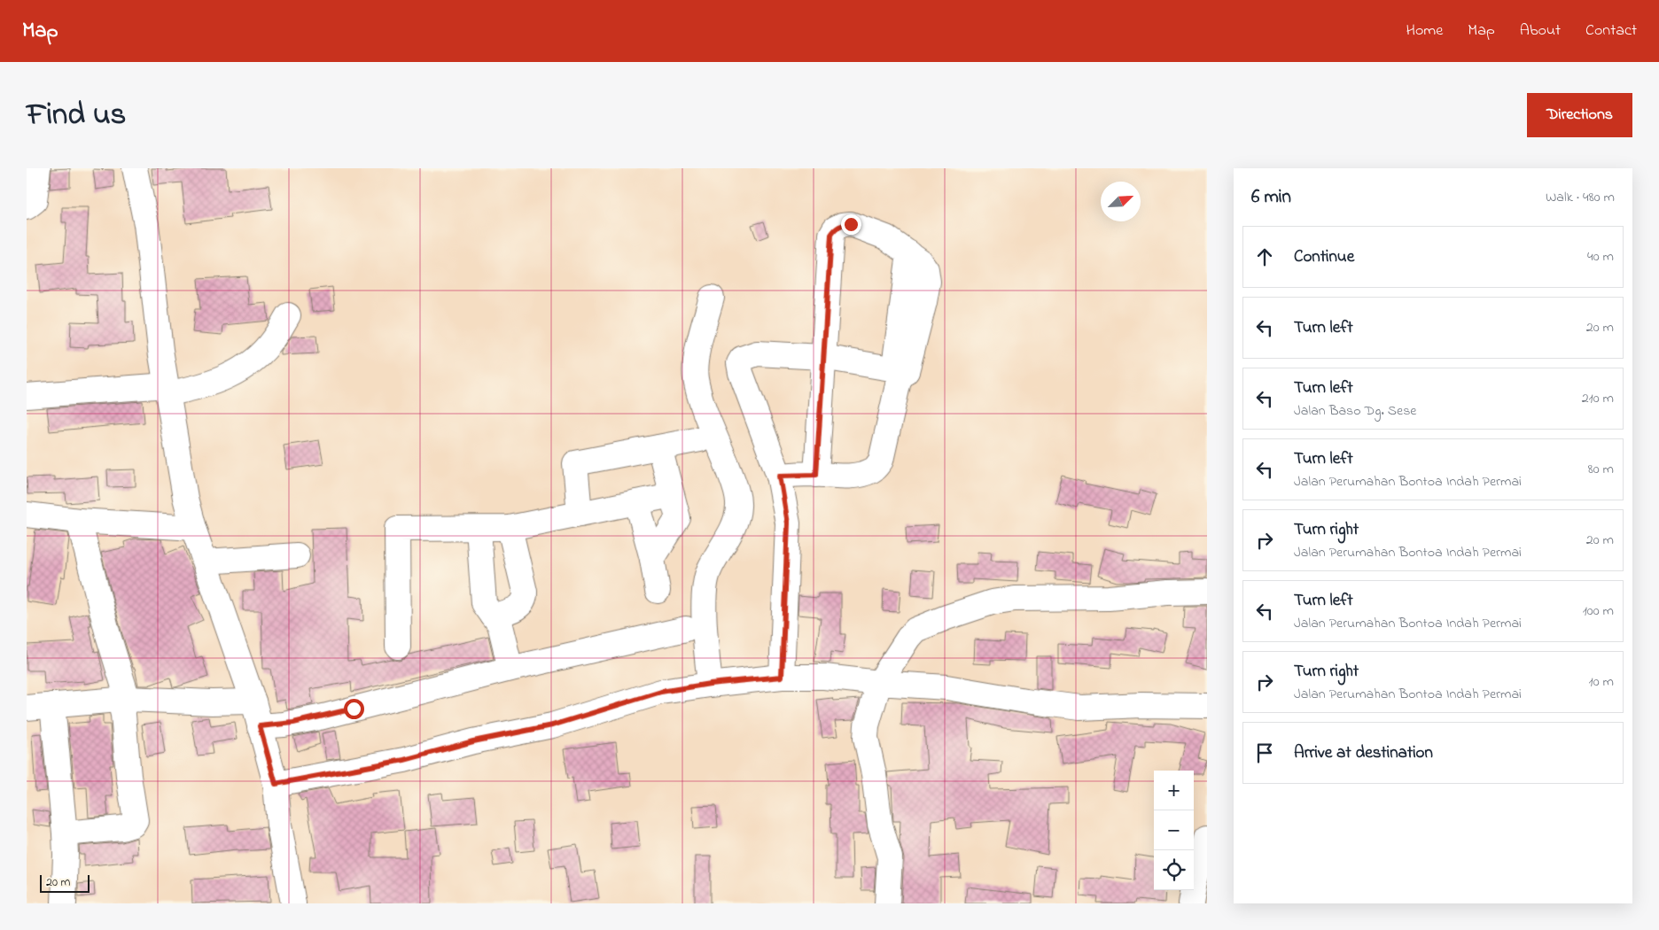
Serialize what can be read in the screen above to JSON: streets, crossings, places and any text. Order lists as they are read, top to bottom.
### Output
{
  "scale_bar": "20 m",
  "north": "top right",
  "page": {
    "header": "Map",
    "nav": [
      "Home",
      "Map",
      "About",
      "Contact"
    ],
    "title": "Find us",
    "buttons": "Directions",
    "heading": ["6 min", "Walk · 480 m"],
    "list": [
      ["Continue", "40 m"],
      ["Turn left", "20 m"],
      ["Turn left", "Jalan Baso Dg. Sese", "210 m"],
      ["Turn left", "Jalan Perumahan Bontoa Indah Permai", "80 m"],
      ["Turn right", "Jalan Perumahan Bontoa Indah Permai", "20 m"],
      ["Turn left", "Jalan Perumahan Bontoa Indah Permai", "100 m"],
      ["Turn right", "Jalan Perumahan Bontoa Indah Permai", "10 m"],
      "Arrive at destination"
    ],
    "map_buttons": ["+", "−"],
    "scale": "20 m"
  }
}
